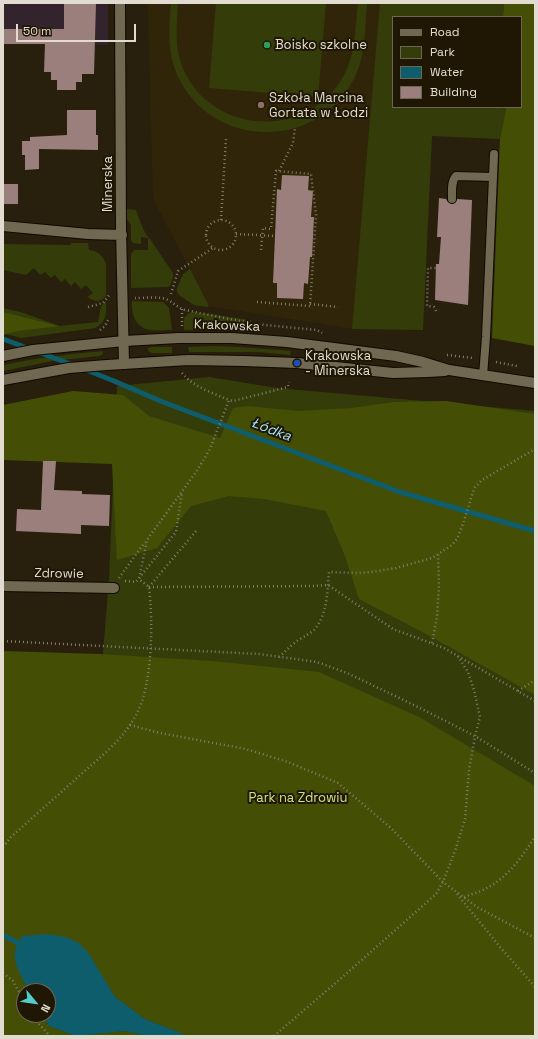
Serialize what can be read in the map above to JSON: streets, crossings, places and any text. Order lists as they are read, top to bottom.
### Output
{
  "streets": {
    "main road": ["Minerska", "Krakowska", "Zdrowie"]
  },
  "crossings": [
    ["Minerska", "Krakowska"]
  ],
  "water": ["Łódka"],
  "parks": ["Park na Zdrowiu"],
  "places": ["Boisko szkolne", "Szkoła Marcina Gortata w Łodzi", "Krakowska - Minerska"],
  "legend": [
    "Road",
    "Park",
    "Water",
    "Building"
  ],
  "scale_bar": "50 m",
  "north": "bottom right"
}
